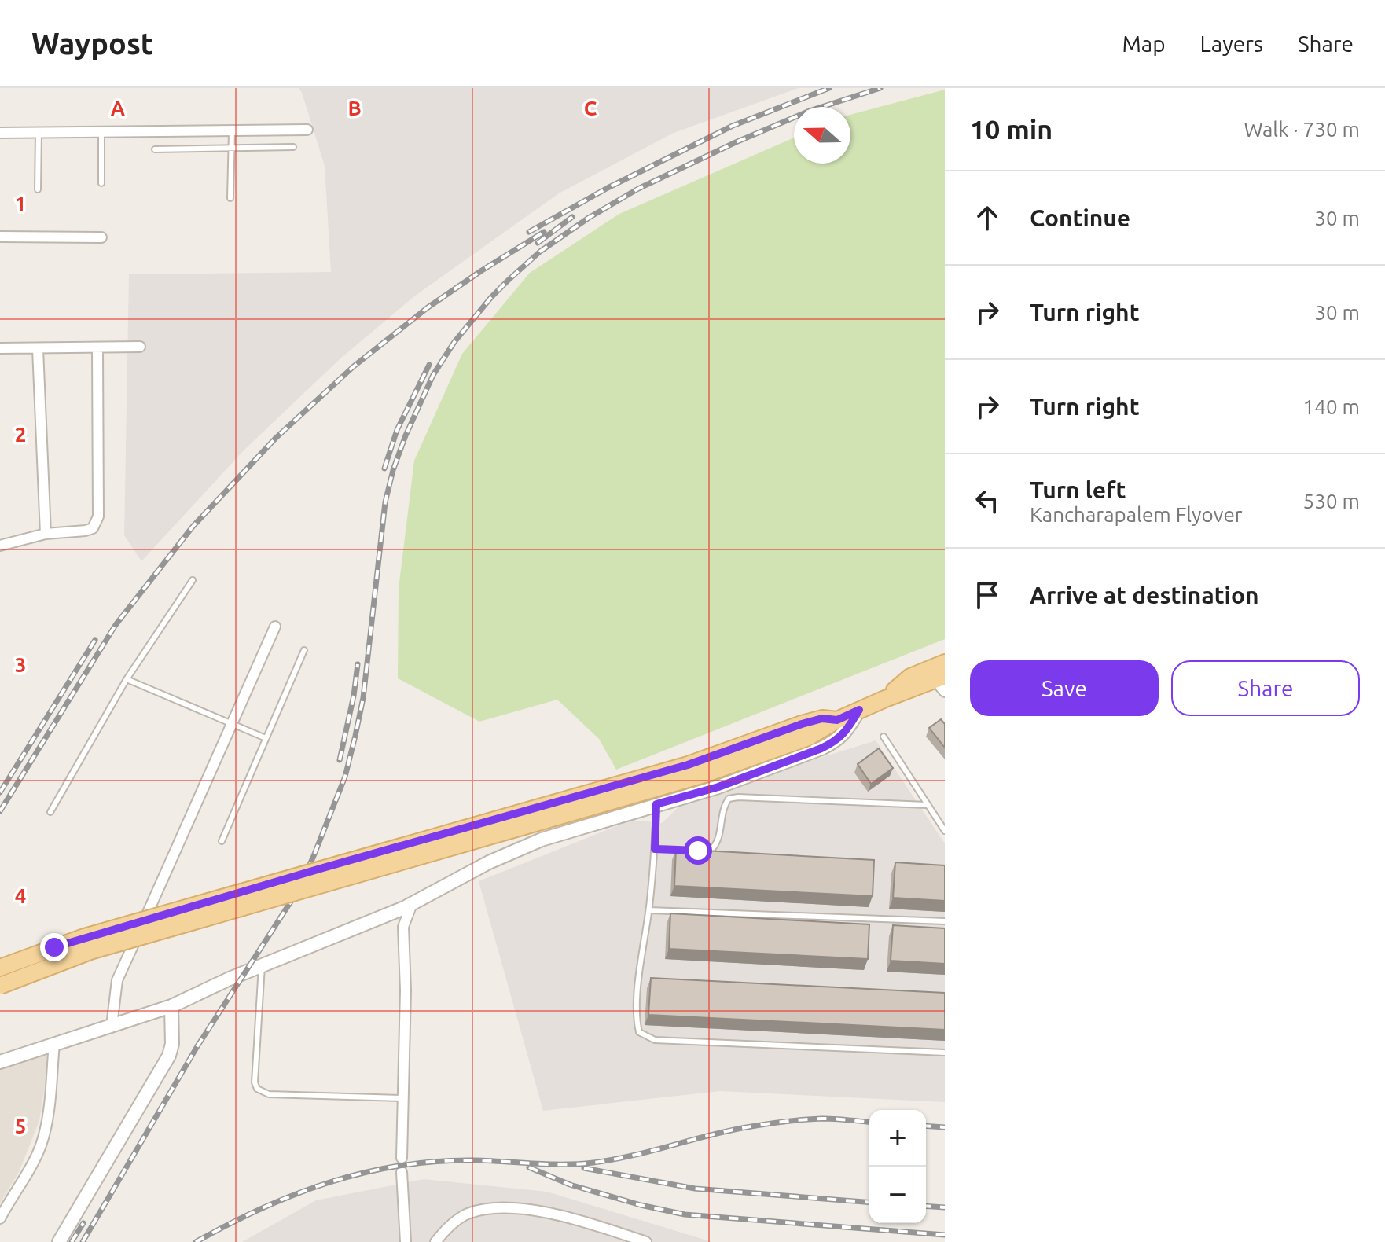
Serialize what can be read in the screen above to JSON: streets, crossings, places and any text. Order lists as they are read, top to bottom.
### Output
{
  "north": "left",
  "page": {
    "header": "Waypost",
    "nav": ["Map", "Layers", "Share"],
    "heading": ["10 min", "Walk · 730 m"],
    "list": [
      ["Continue", "30 m"],
      ["Turn right", "30 m"],
      ["Turn right", "140 m"],
      ["Turn left", "Kancharapalem Flyover", "530 m"],
      "Arrive at destination"
    ],
    "buttons": ["Save", "Share"],
    "map_buttons": ["+", "−"]
  },
  "grid": {
    "columns": ["A", "B", "C"],
    "rows": [
      "1",
      "2",
      "3",
      "4",
      "5"
    ]
  }
}
